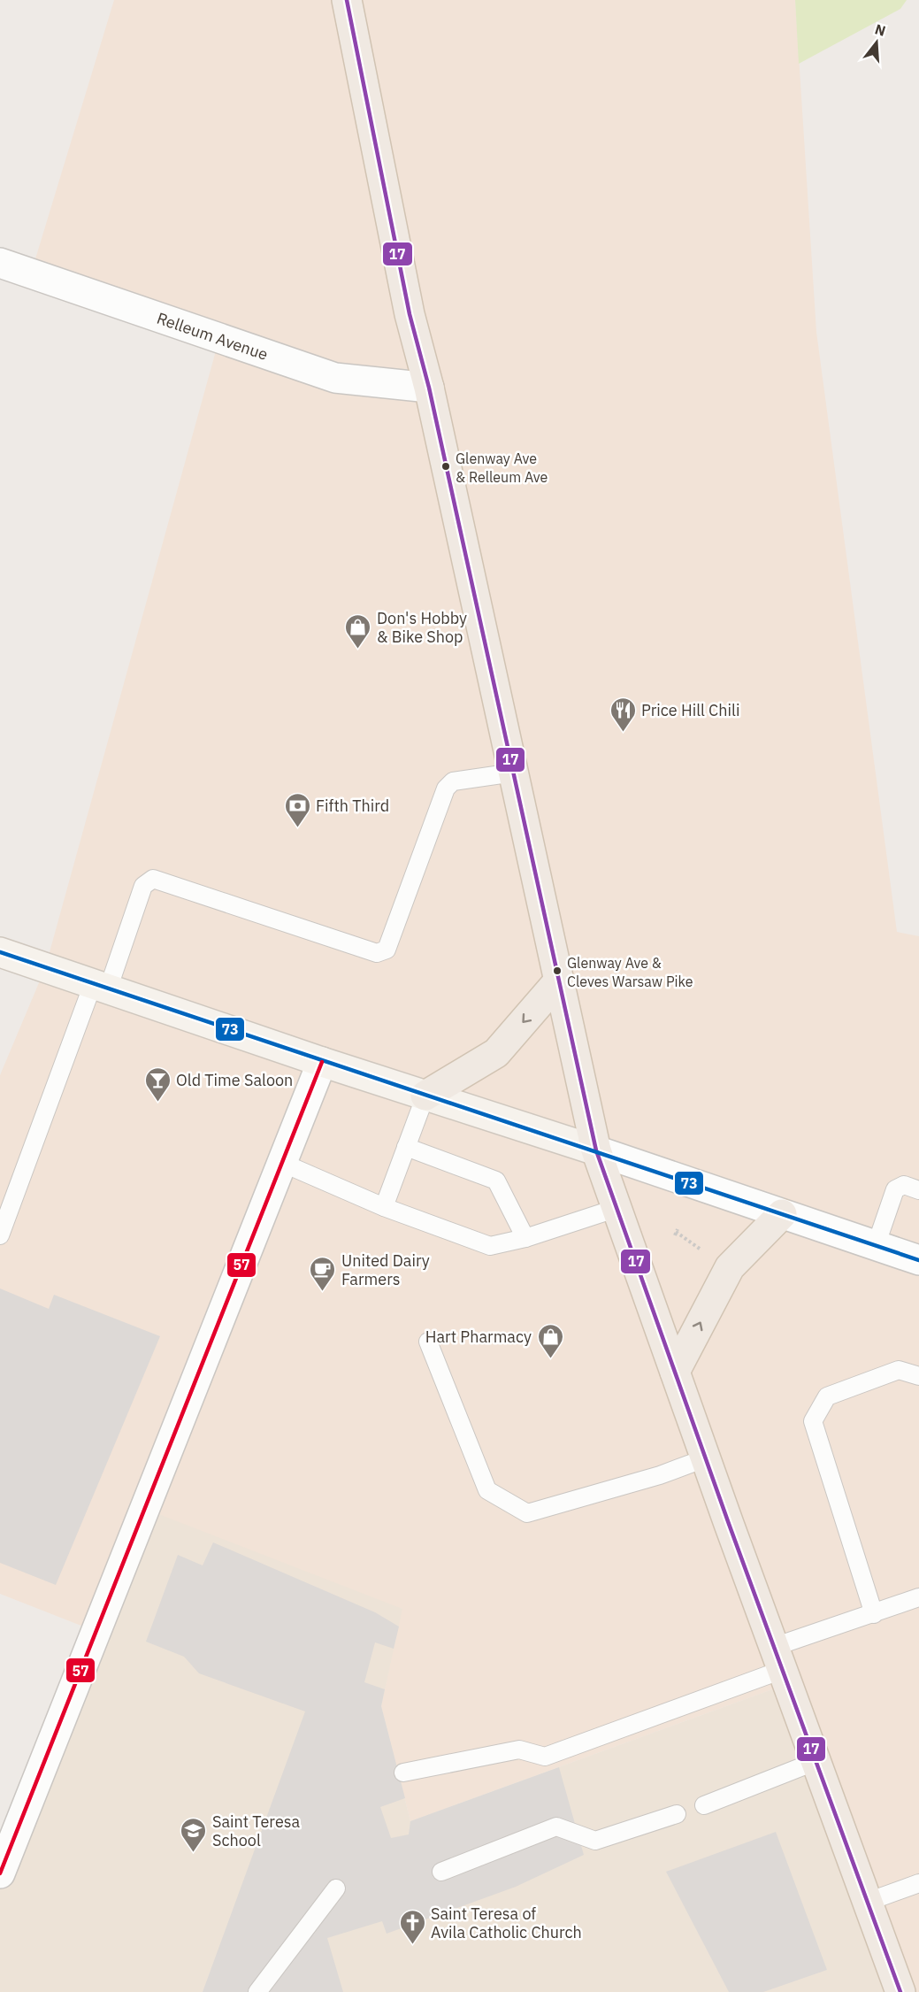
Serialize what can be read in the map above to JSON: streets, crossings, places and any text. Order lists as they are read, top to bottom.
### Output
{
  "streets": {
    "street": ["Relleum Avenue"]
  },
  "places": {
    "other": ["Glenway Ave & Relleum Ave", "Glenway Ave & Cleves Warsaw Pike"],
    "shop": ["Don's Hobby & Bike Shop", "Hart Pharmacy"],
    "restaurant": ["Price Hill Chili"],
    "bank": ["Fifth Third"],
    "bar": ["Old Time Saloon"],
    "cafe": ["United Dairy Farmers"],
    "school or university": ["Saint Teresa School"],
    "church": ["Saint Teresa of Avila Catholic Church"]
  },
  "lines": ["transit line 17", "transit line 73", "transit line 57"],
  "north": "top"
}
